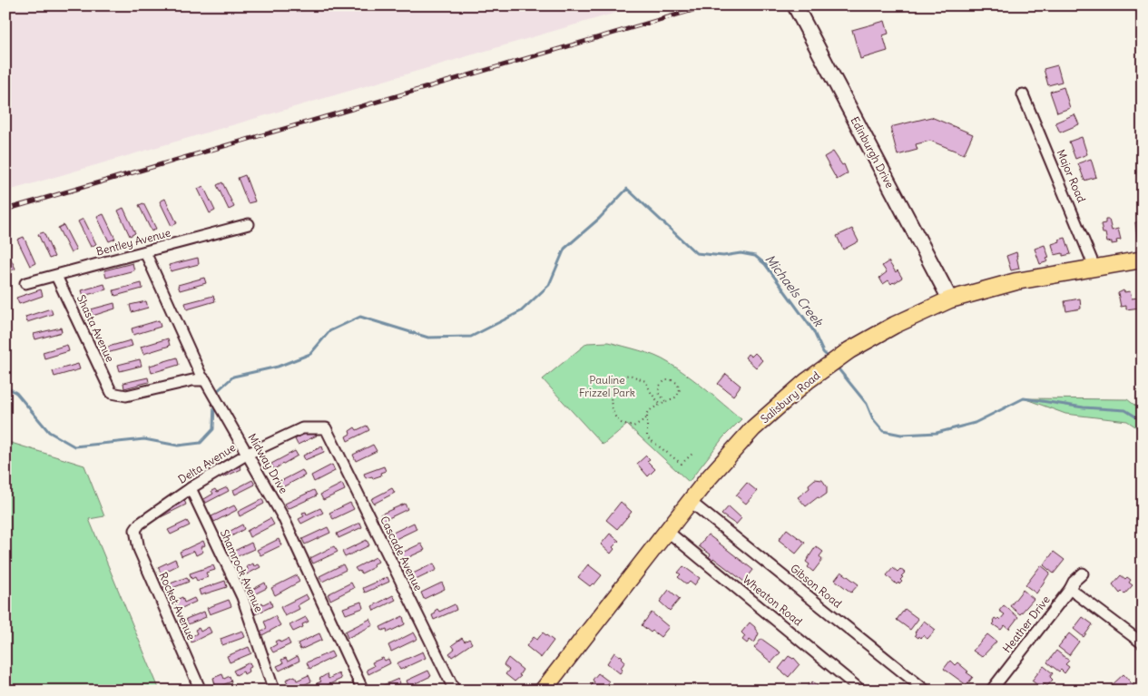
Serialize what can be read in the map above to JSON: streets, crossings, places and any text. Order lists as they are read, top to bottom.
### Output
{
  "streets": {
    "main road": ["Salisbury Road"],
    "street": [
      "Edinburgh Drive",
      "Major Road",
      "Bentley Avenue",
      "Shasta Avenue",
      "Delta Avenue",
      "Midway Drive",
      "Cascade Avenue",
      "Shamrock Avenue",
      "Gibson Road",
      "Wheaton Road",
      "Rocket Avenue",
      "Heather Drive"
    ]
  },
  "crossings": [
    ["Edinburgh Drive", "Salisbury Road"],
    ["Major Road", "Salisbury Road"],
    ["Bentley Avenue", "Shasta Avenue"],
    ["Bentley Avenue", "Midway Drive"],
    ["Shasta Avenue", "Midway Drive"],
    ["Salisbury Road", "Gibson Road"],
    ["Salisbury Road", "Wheaton Road"],
    ["Delta Avenue", "Midway Drive"],
    ["Delta Avenue", "Cascade Avenue"],
    ["Delta Avenue", "Shamrock Avenue"],
    ["Delta Avenue", "Rocket Avenue"]
  ],
  "water": ["Michaels Creek"],
  "parks": ["Pauline Frizzel Park"]
}
